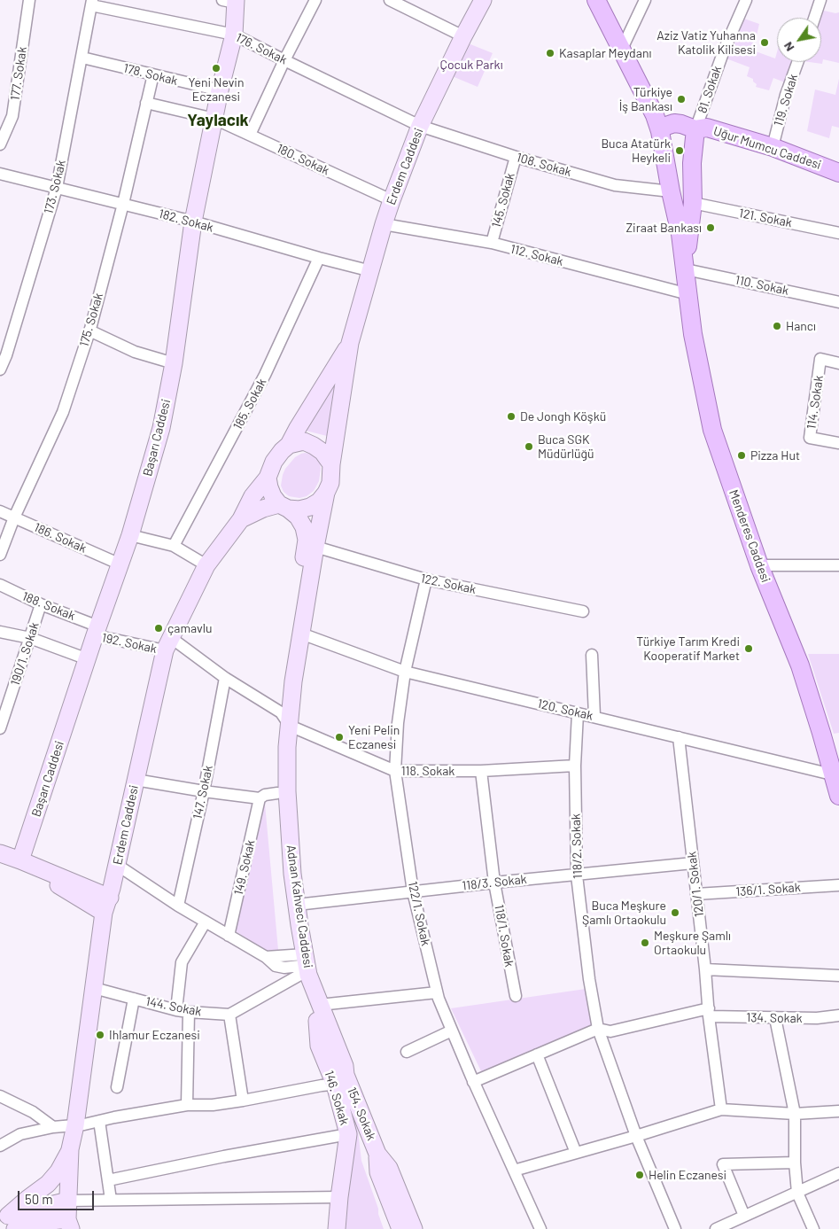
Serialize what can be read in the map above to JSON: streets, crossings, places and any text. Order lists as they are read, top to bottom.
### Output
{
  "streets": {
    "main road": [
      "Uğur Mumcu Caddesi",
      "Erdem Caddesi",
      "Başarı Caddesi",
      "Menderes Caddesi",
      "Adnan Kahveci Caddesi",
      "146. Sokak",
      "154. Sokak"
    ],
    "street": [
      "176. Sokak",
      "177. Sokak",
      "178. Sokak",
      "81. Sokak",
      "119. Sokak",
      "180. Sokak",
      "108. Sokak",
      "173. Sokak",
      "145. Sokak",
      "121. Sokak",
      "182. Sokak",
      "112. Sokak",
      "110. Sokak",
      "175. Sokak",
      "114. Sokak",
      "185. Sokak",
      "186. Sokak",
      "122. Sokak",
      "188. Sokak",
      "192. Sokak",
      "190/1. Sokak",
      "120. Sokak",
      "118. Sokak",
      "147. Sokak",
      "118/2. Sokak",
      "149. Sokak",
      "118/3. Sokak",
      "120/1. Sokak",
      "136/1. Sokak",
      "122/1. Sokak",
      "118/1. Sokak",
      "144. Sokak",
      "134. Sokak"
    ]
  },
  "crossings": [
    ["176. Sokak", "108. Sokak"],
    ["176. Sokak", "Erdem Caddesi"],
    ["176. Sokak", "173. Sokak"],
    ["176. Sokak", "Başarı Caddesi"],
    ["178. Sokak", "173. Sokak"],
    ["178. Sokak", "175. Sokak"],
    ["178. Sokak", "Başarı Caddesi"],
    ["81. Sokak", "Uğur Mumcu Caddesi"],
    ["81. Sokak", "Menderes Caddesi"],
    ["119. Sokak", "Uğur Mumcu Caddesi"],
    ["Uğur Mumcu Caddesi", "Menderes Caddesi"],
    ["180. Sokak", "Erdem Caddesi"],
    ["180. Sokak", "175. Sokak"],
    ["180. Sokak", "Başarı Caddesi"],
    ["108. Sokak", "Erdem Caddesi"],
    ["108. Sokak", "145. Sokak"],
    ["108. Sokak", "Menderes Caddesi"],
    ["Erdem Caddesi", "182. Sokak"],
    ["Erdem Caddesi", "112. Sokak"],
    ["Erdem Caddesi", "192. Sokak"],
    ["Erdem Caddesi", "Adnan Kahveci Caddesi"],
    ["Erdem Caddesi", "144. Sokak"],
    ["173. Sokak", "182. Sokak"],
    ["145. Sokak", "112. Sokak"],
    ["121. Sokak", "Menderes Caddesi"],
    ["182. Sokak", "175. Sokak"],
    ["182. Sokak", "185. Sokak"],
    ["182. Sokak", "Başarı Caddesi"],
    ["112. Sokak", "Menderes Caddesi"],
    ["110. Sokak", "Menderes Caddesi"],
    ["175. Sokak", "186. Sokak"],
    ["Başarı Caddesi", "186. Sokak"],
    ["Başarı Caddesi", "188. Sokak"],
    ["Başarı Caddesi", "192. Sokak"],
    ["Menderes Caddesi", "120. Sokak"],
    ["122. Sokak", "Adnan Kahveci Caddesi"],
    ["122. Sokak", "122/1. Sokak"],
    ["188. Sokak", "192. Sokak"],
    ["188. Sokak", "190/1. Sokak"],
    ["120. Sokak", "118/2. Sokak"],
    ["120. Sokak", "120/1. Sokak"],
    ["120. Sokak", "Adnan Kahveci Caddesi"],
    ["120. Sokak", "122/1. Sokak"],
    ["118. Sokak", "118/2. Sokak"],
    ["118. Sokak", "Adnan Kahveci Caddesi"],
    ["118. Sokak", "122/1. Sokak"],
    ["118. Sokak", "118/1. Sokak"],
    ["118/2. Sokak", "118/3. Sokak"],
    ["118/2. Sokak", "134. Sokak"],
    ["118/3. Sokak", "120/1. Sokak"],
    ["118/3. Sokak", "Adnan Kahveci Caddesi"],
    ["118/3. Sokak", "122/1. Sokak"],
    ["118/3. Sokak", "118/1. Sokak"],
    ["120/1. Sokak", "136/1. Sokak"],
    ["120/1. Sokak", "134. Sokak"],
    ["Adnan Kahveci Caddesi", "146. Sokak"],
    ["146. Sokak", "154. Sokak"]
  ],
  "districts": ["Yaylacık"],
  "parks": ["Çocuk Parkı"],
  "places": [
    "Aziz Vatiz Yuhanna Katolik Kilisesi",
    "Kasaplar Meydanı",
    "Yeni Nevin Eczanesi",
    "Türkiye İş Bankası",
    "Buca Atatürk Heykeli",
    "Ziraat Bankası",
    "Hancı",
    "De Jongh Köşkü",
    "Buca SGK Müdürlüğü",
    "Pizza Hut",
    "çamavlu",
    "Türkiye Tarım Kredi Kooperatif Market",
    "Yeni Pelin Eczanesi",
    "Buca Meşkure Şamlı Ortaokulu",
    "Meşkure Şamlı Ortaokulu",
    "Ihlamur Eczanesi",
    "Helin Eczanesi"
  ],
  "scale_bar": "50 m",
  "north": "bottom left"
}
